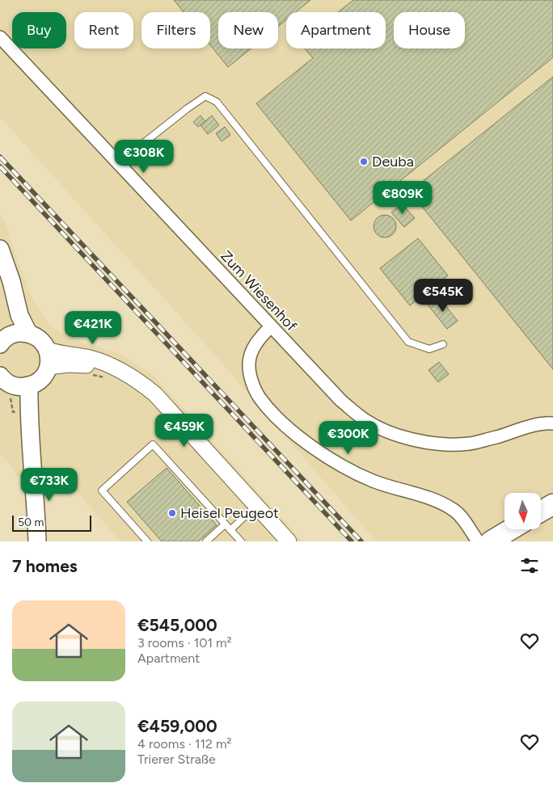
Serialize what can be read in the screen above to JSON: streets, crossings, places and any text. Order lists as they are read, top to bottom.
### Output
{
  "streets": {
    "street": ["Zum Wiesenhof"]
  },
  "places": ["Deuba", "Heisel Peugeot"],
  "scale_bar": "50 m",
  "north": "bottom",
  "page": {
    "chip": [
      "Buy",
      "Rent",
      "Filters",
      "New",
      "Apartment",
      "House"
    ],
    "price": [
      "€308K",
      "€809K",
      "€545K",
      "€421K",
      "€459K",
      "€300K",
      "€733K"
    ],
    "scale": "50 m",
    "heading": "7 homes",
    "list": [
      {
        "name": "€545,000",
        "note": "3 rooms · 101 m² · Apartment"
      },
      {
        "name": "€459,000",
        "note": "4 rooms · 112 m² · Trierer Straße"
      }
    ]
  }
}
